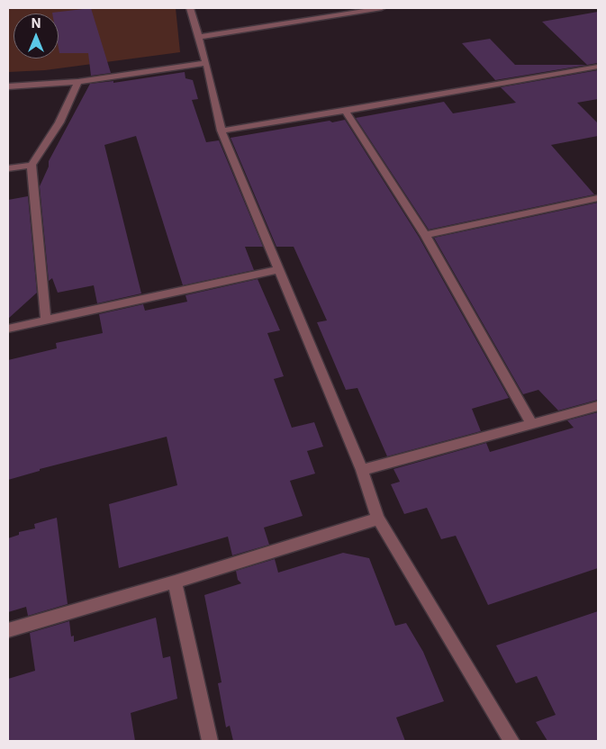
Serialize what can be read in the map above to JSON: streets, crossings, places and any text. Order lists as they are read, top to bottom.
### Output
{
  "north": "top"
}
